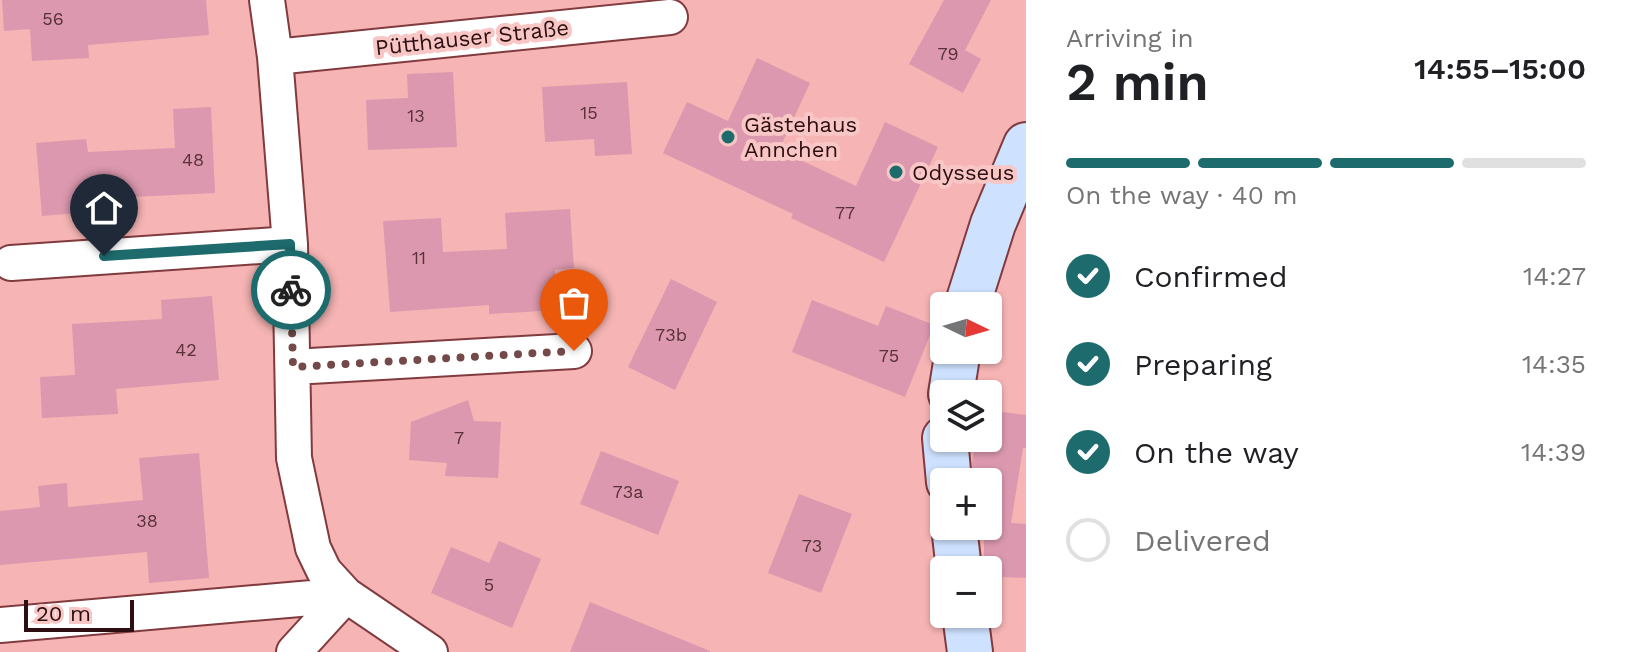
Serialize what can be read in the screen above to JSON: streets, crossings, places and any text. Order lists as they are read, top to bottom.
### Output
{
  "streets": {
    "street": ["Pütthauser Straße"]
  },
  "places": ["Gästehaus Annchen", "Odysseus"],
  "house_numbers": [
    "56",
    "79",
    "15",
    "13",
    "48",
    "77",
    "11",
    "73b",
    "42",
    "75",
    "7",
    "73a",
    "38",
    "73",
    "5"
  ],
  "scale_bar": "20 m",
  "north": "right",
  "page": {
    "heading": ["2 min", "Arriving in", "14:55–15:00"],
    "bar": "On the way · 40 m",
    "list": [
      ["Confirmed", "14:27"],
      ["Preparing", "14:35"],
      ["On the way", "14:39"],
      "Delivered"
    ],
    "map_buttons": ["+", "−"],
    "scale": "20 m"
  }
}
